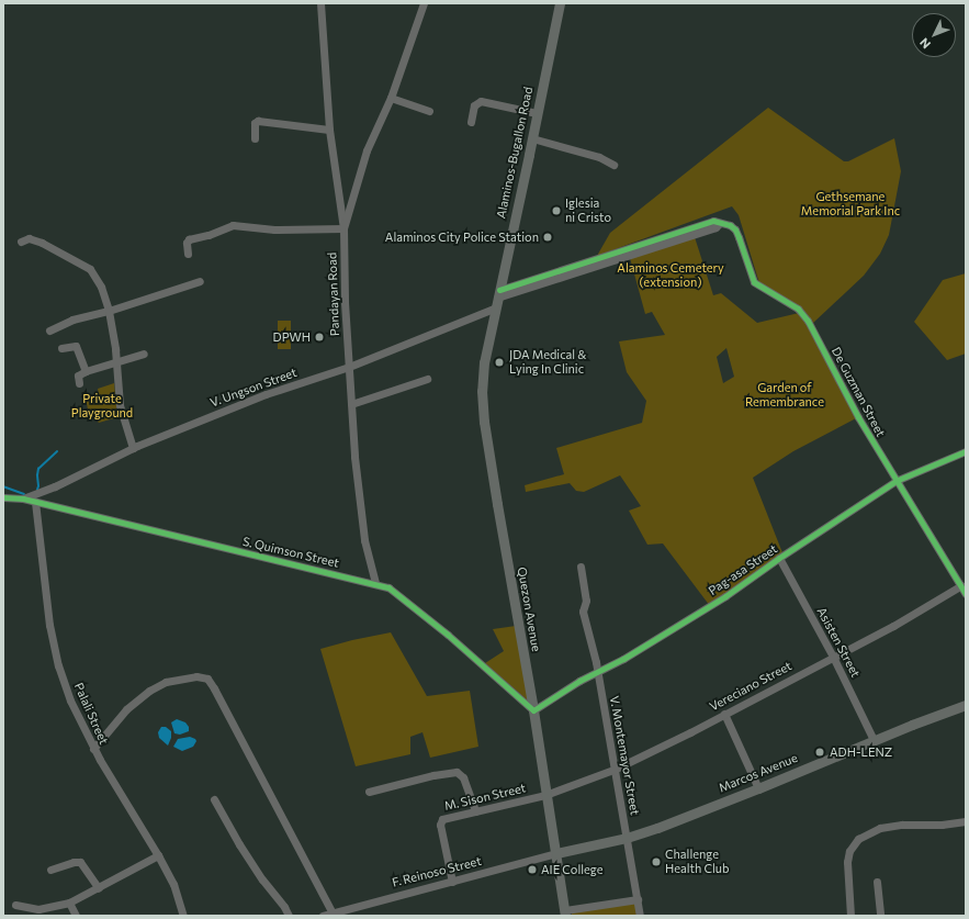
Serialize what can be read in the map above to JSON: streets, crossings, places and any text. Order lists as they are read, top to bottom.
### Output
{
  "streets": {
    "main road": ["Alaminos-Bugallon Road", "Quezon Avenue", "Marcos Avenue"],
    "street": [
      "Pandayan Road",
      "V. Ungson Street",
      "De Guzman Street",
      "S. Quimson Street",
      "Pag-asa Street",
      "Asisten Street",
      "Vereciano Street",
      "Palali Street",
      "V. Montemayor Street",
      "M. Sison Street",
      "F. Reinoso Street"
    ]
  },
  "crossings": [
    ["Alaminos-Bugallon Road", "V. Ungson Street"],
    ["Alaminos-Bugallon Road", "Quezon Avenue"],
    ["Pandayan Road", "V. Ungson Street"],
    ["Pandayan Road", "S. Quimson Street"],
    ["V. Ungson Street", "S. Quimson Street"],
    ["V. Ungson Street", "Quezon Avenue"],
    ["De Guzman Street", "Pag-asa Street"],
    ["De Guzman Street", "Vereciano Street"],
    ["S. Quimson Street", "Pag-asa Street"],
    ["S. Quimson Street", "Quezon Avenue"],
    ["S. Quimson Street", "Palali Street"],
    ["Pag-asa Street", "Quezon Avenue"],
    ["Pag-asa Street", "Asisten Street"],
    ["Pag-asa Street", "V. Montemayor Street"],
    ["Quezon Avenue", "Vereciano Street"],
    ["Quezon Avenue", "Marcos Avenue"],
    ["Quezon Avenue", "M. Sison Street"],
    ["Quezon Avenue", "F. Reinoso Street"],
    ["Asisten Street", "Vereciano Street"],
    ["Asisten Street", "Marcos Avenue"],
    ["Vereciano Street", "V. Montemayor Street"],
    ["Vereciano Street", "M. Sison Street"],
    ["V. Montemayor Street", "Marcos Avenue"],
    ["Marcos Avenue", "F. Reinoso Street"],
    ["M. Sison Street", "F. Reinoso Street"]
  ],
  "parks": [
    "Gethsemane Memorial Park Inc",
    "Alaminos Cemetery (extension)",
    "Garden of Remembrance",
    "Private Playground"
  ],
  "places": [
    "Iglesia ni Cristo",
    "Alaminos City Police Station",
    "DPWH",
    "JDA Medical & Lying In Clinic",
    "ADH-LENZ",
    "Challenge Health Club",
    "AIE College"
  ],
  "north": "bottom left"
}
